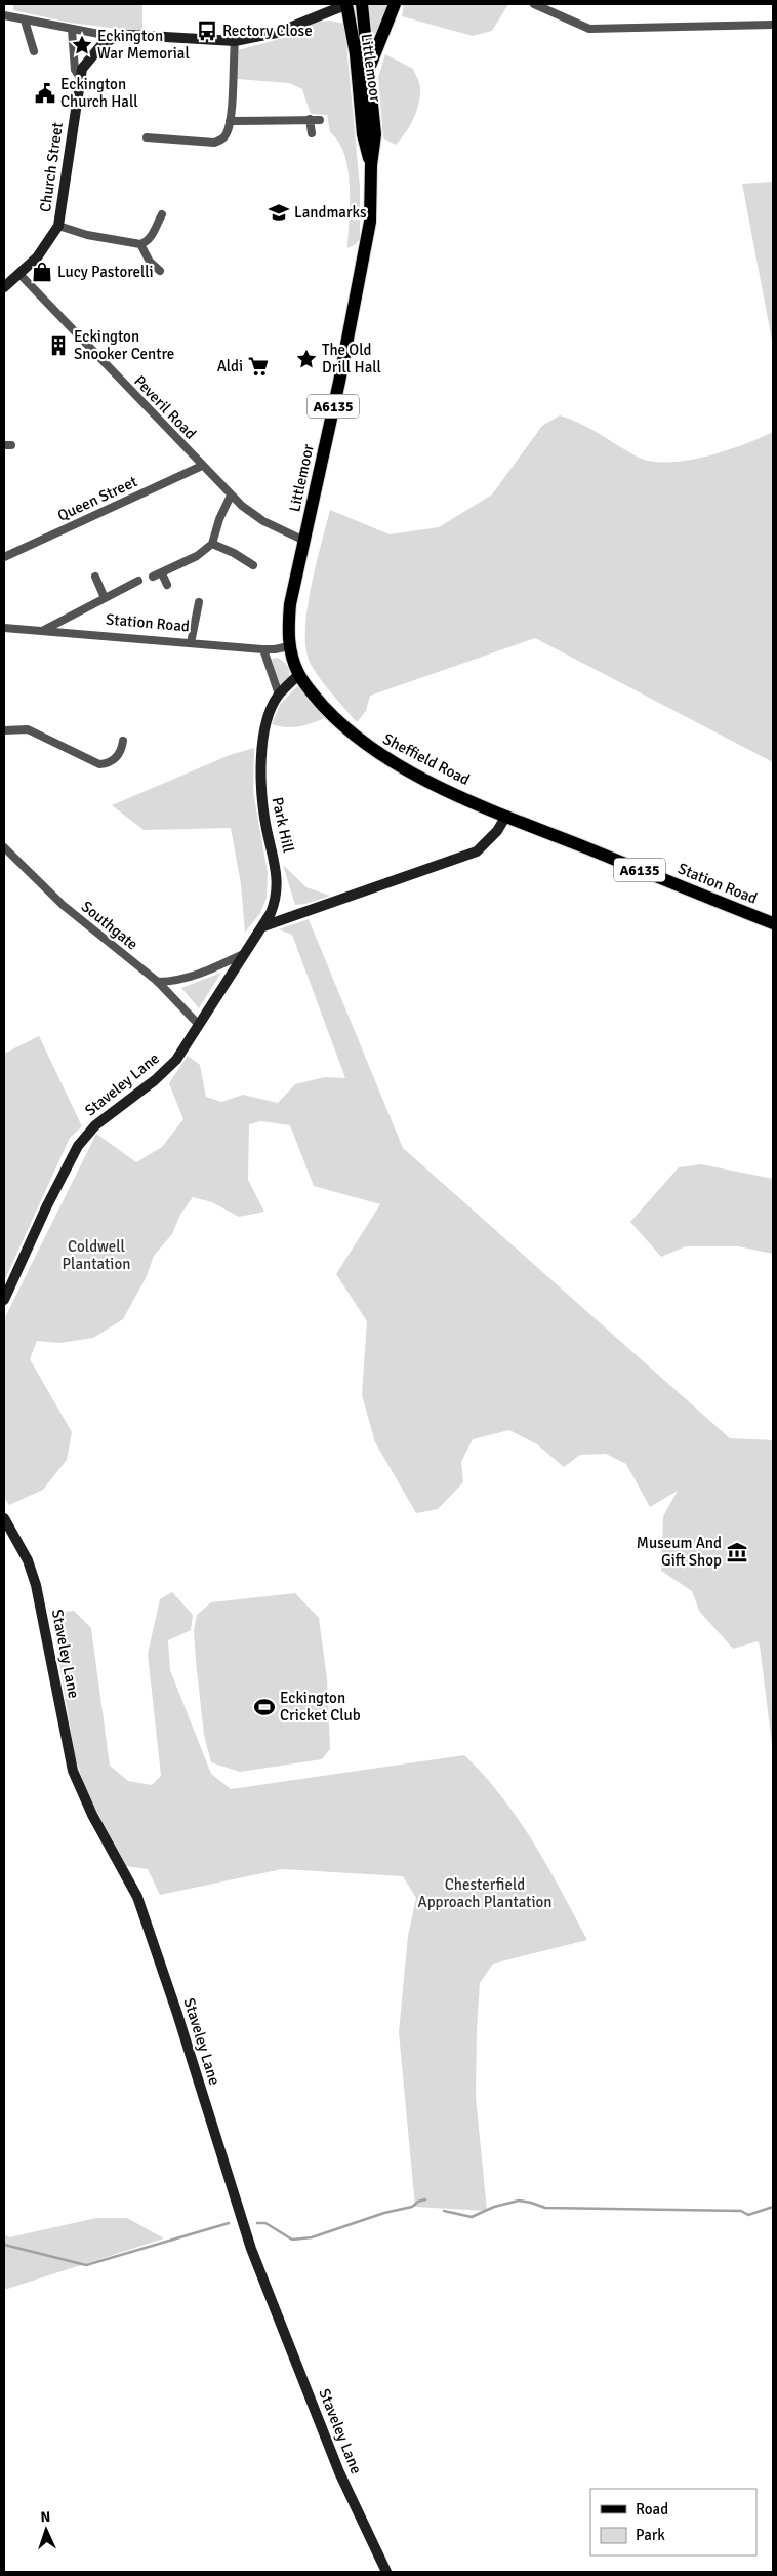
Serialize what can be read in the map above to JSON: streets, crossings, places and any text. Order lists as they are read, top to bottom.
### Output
{
  "streets": {
    "main road": [
      "Littlemoor",
      "Church Street",
      "A6135",
      "Station Road",
      "Sheffield Road",
      "Park Hill",
      "Staveley Lane"
    ],
    "street": ["Peveril Road", "Queen Street", "Southgate"]
  },
  "crossings": [
    ["Littlemoor", "A6135"],
    ["Littlemoor", "Peveril Road"],
    ["Littlemoor", "Station Road"],
    ["Littlemoor", "Sheffield Road"],
    ["Church Street", "Peveril Road"],
    ["Peveril Road", "Queen Street"],
    ["Station Road", "Sheffield Road"],
    ["Sheffield Road", "Park Hill"],
    ["Park Hill", "Staveley Lane"],
    ["Southgate", "Staveley Lane"]
  ],
  "parks": ["Coldwell Plantation", "Chesterfield Approach Plantation"],
  "places": {
    "bus stop": ["Rectory Close"],
    "place": ["Eckington War Memorial", "The Old Drill Hall"],
    "public building": ["Eckington Church Hall"],
    "school or university": ["Landmarks"],
    "shop": ["Lucy Pastorelli"],
    "building": ["Eckington Snooker Centre"],
    "supermarket": ["Aldi"],
    "museum": ["Museum And Gift Shop"],
    "sports": ["Eckington Cricket Club"]
  },
  "legend": ["Road", "Park"],
  "north": "top"
}
